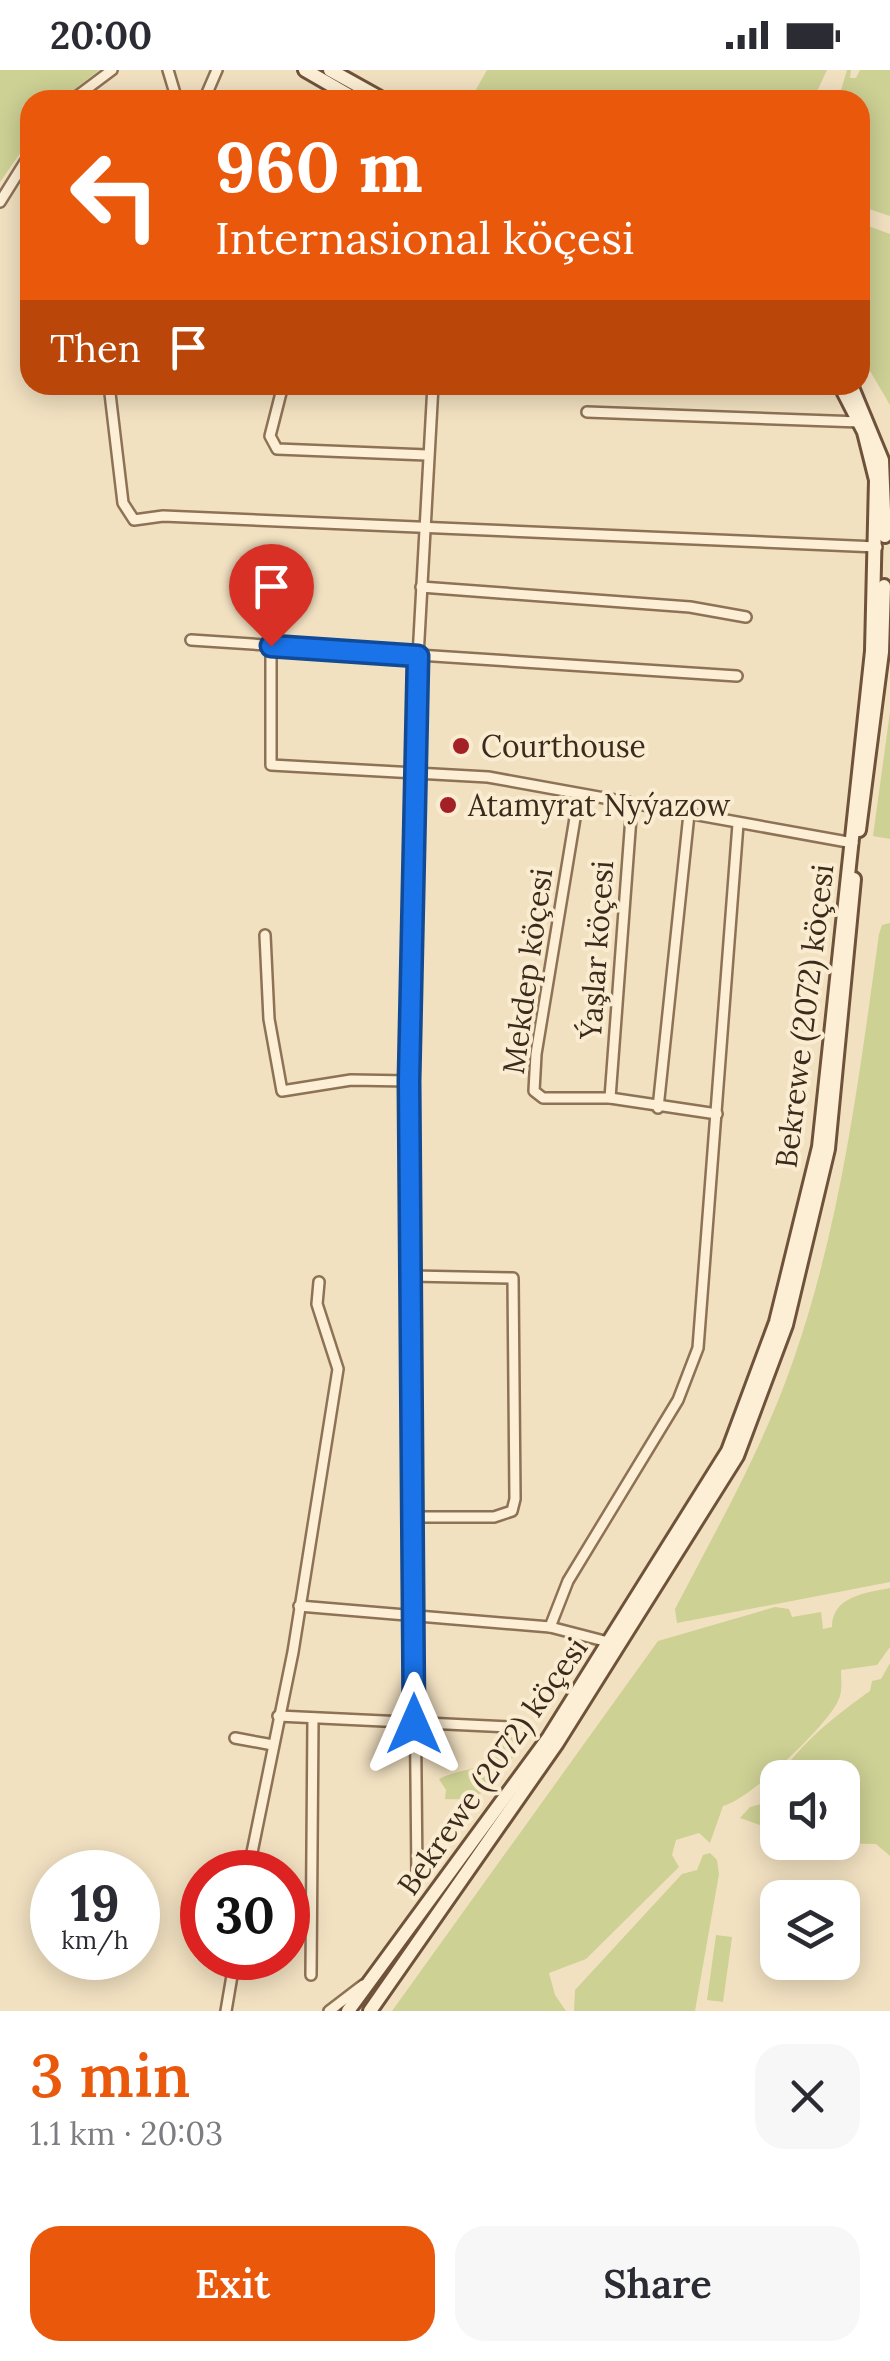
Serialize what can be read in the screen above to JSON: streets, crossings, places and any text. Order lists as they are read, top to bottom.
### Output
{
  "streets": {
    "main road": ["Bekrewe (2072) köçesi"],
    "street": ["Ýaşlar köçesi", "Mekdep köçesi"]
  },
  "crossings": [
    ["Ýaşlar köçesi", "Mekdep köçesi"]
  ],
  "places": ["Courthouse", "Atamyrat Nyýazow"],
  "page": {
    "status": "20:00",
    "turn": ["960 m", "Internasional köçesi"],
    "then": "Then",
    "speed": "19 km/h",
    "limit": "30",
    "heading": ["3 min", "1.1 km · 20:03"],
    "buttons": ["Exit", "Share"]
  }
}
